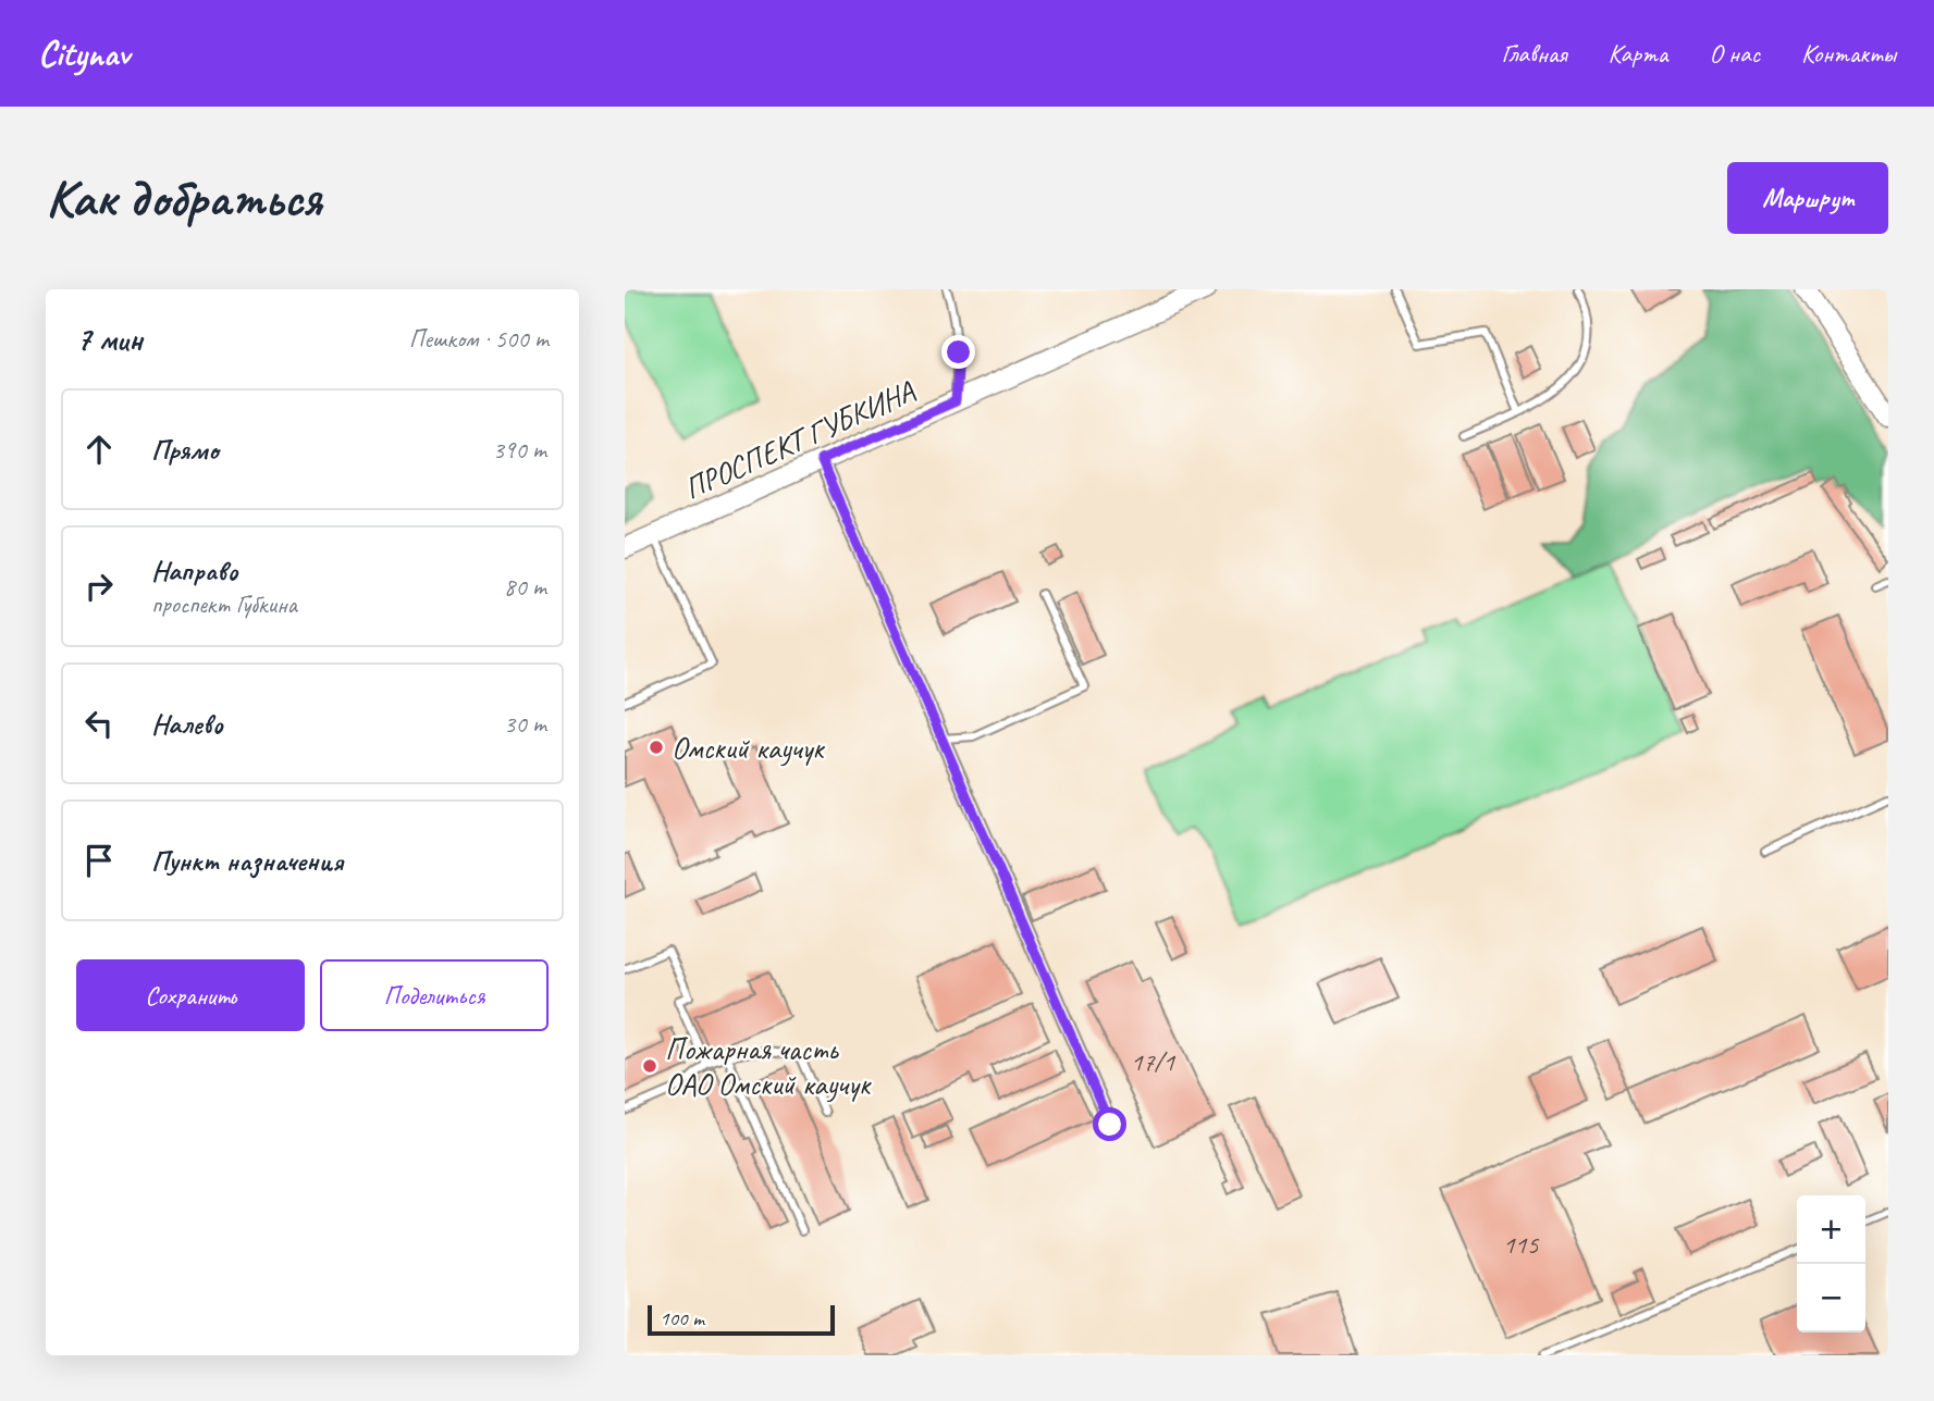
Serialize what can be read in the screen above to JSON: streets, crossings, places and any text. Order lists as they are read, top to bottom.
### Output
{
  "streets": {
    "main road": ["ПРОСПЕКТ ГУБКИНА"]
  },
  "places": ["Омский каучук", "Пожарная часть ОАО Омский каучук"],
  "house_numbers": ["17/1", "115"],
  "scale_bar": "100 m",
  "page": {
    "header": "Citynav",
    "nav": [
      "Главная",
      "Карта",
      "О нас",
      "Контакты"
    ],
    "buttons": [
      "Маршрут",
      ["Сохранить", "Поделиться"]
    ],
    "title": "Как добраться",
    "heading": ["7 мин", "Пешком · 500 m"],
    "list": [
      ["Прямо", "390 m"],
      ["Направо", "проспект Губкина", "80 m"],
      ["Налево", "30 m"],
      "Пункт назначения"
    ],
    "map_buttons": ["+", "−"],
    "scale": "100 m"
  }
}
